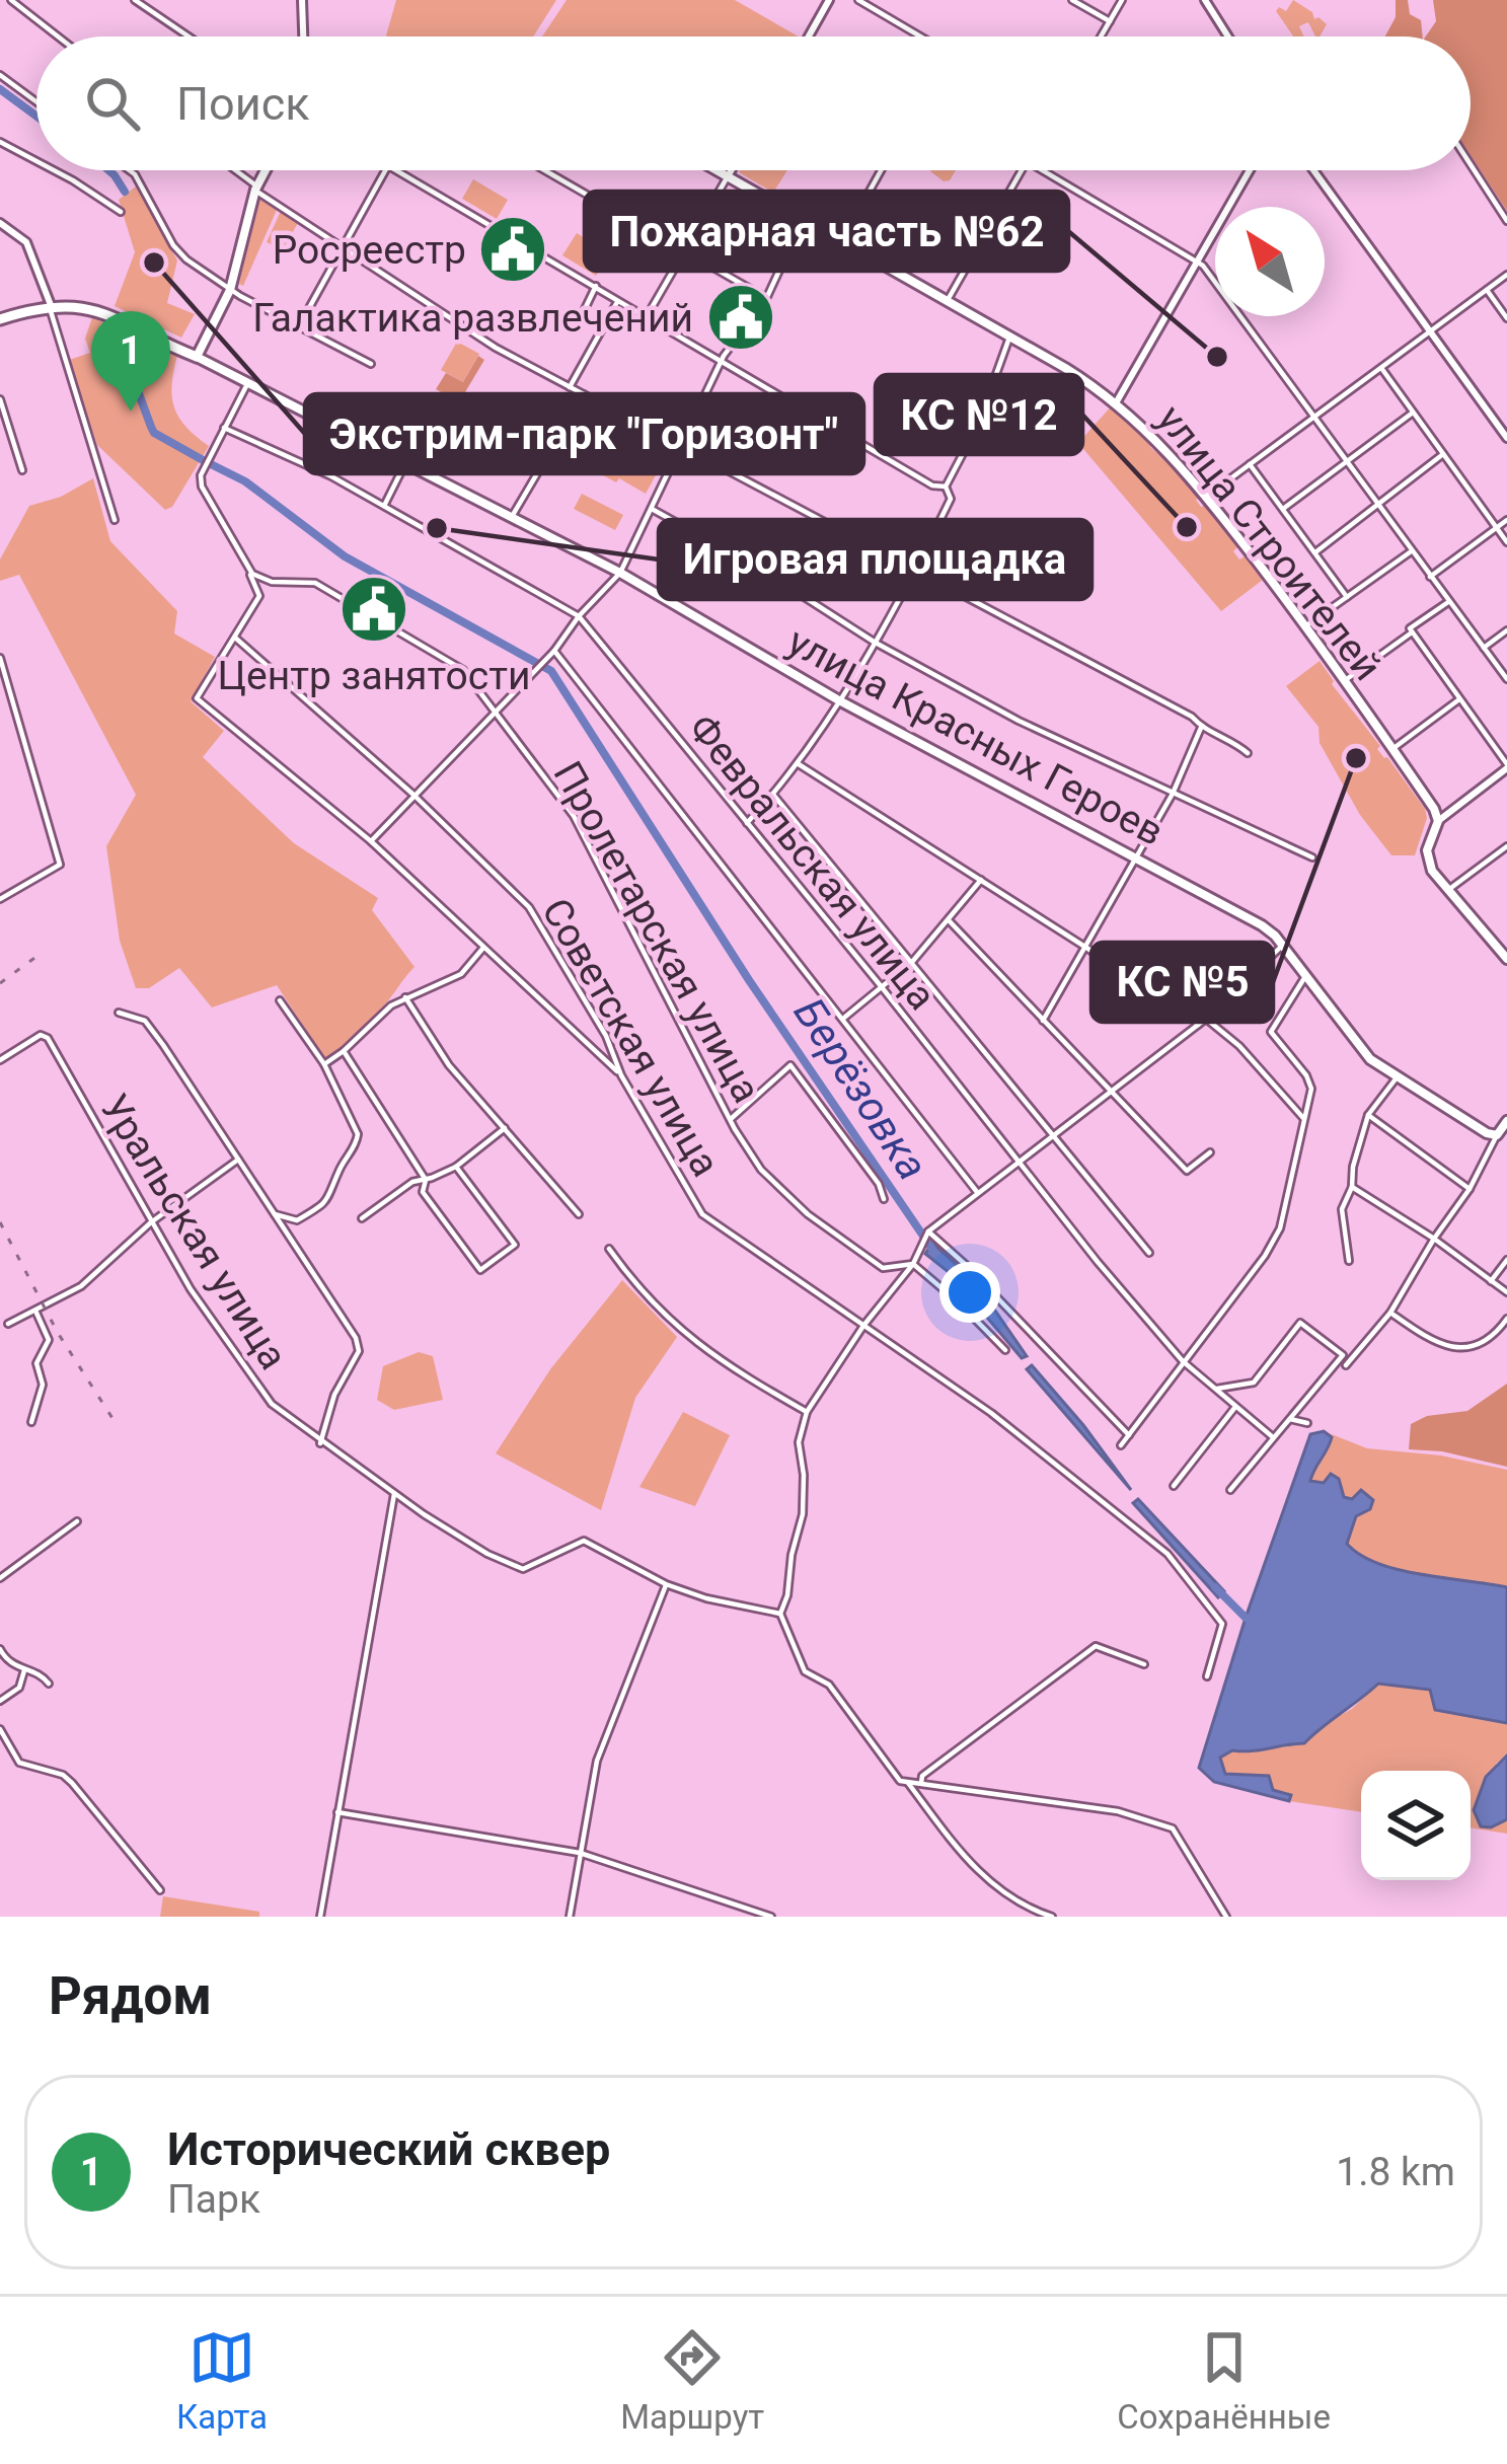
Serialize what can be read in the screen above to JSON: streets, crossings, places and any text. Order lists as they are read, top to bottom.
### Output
{
  "streets": {
    "main road": ["улица Строителей", "улица Красных Героев"],
    "street": [
      "Февральская улица",
      "Пролетарская улица",
      "Советская улица",
      "Уральская улица"
    ]
  },
  "water": ["Берёзовка"],
  "places": {
    "public building": ["Росреестр", "Галактика развлечений", "Центр занятости"],
    "other": [
      "Экстрим-парк \"Горизонт\"",
      "Пожарная часть №62",
      "КС №12",
      "Игровая площадка",
      "КС №5"
    ]
  },
  "north": "top left",
  "page": {
    "search": "Поиск",
    "pins": "1",
    "heading": "Рядом",
    "list": [
      {
        "mark": "1",
        "name": "Исторический сквер",
        "note": "Парк",
        "value": "1.8 km"
      }
    ],
    "nav": ["Карта", "Маршрут", "Сохранённые"]
  }
}
